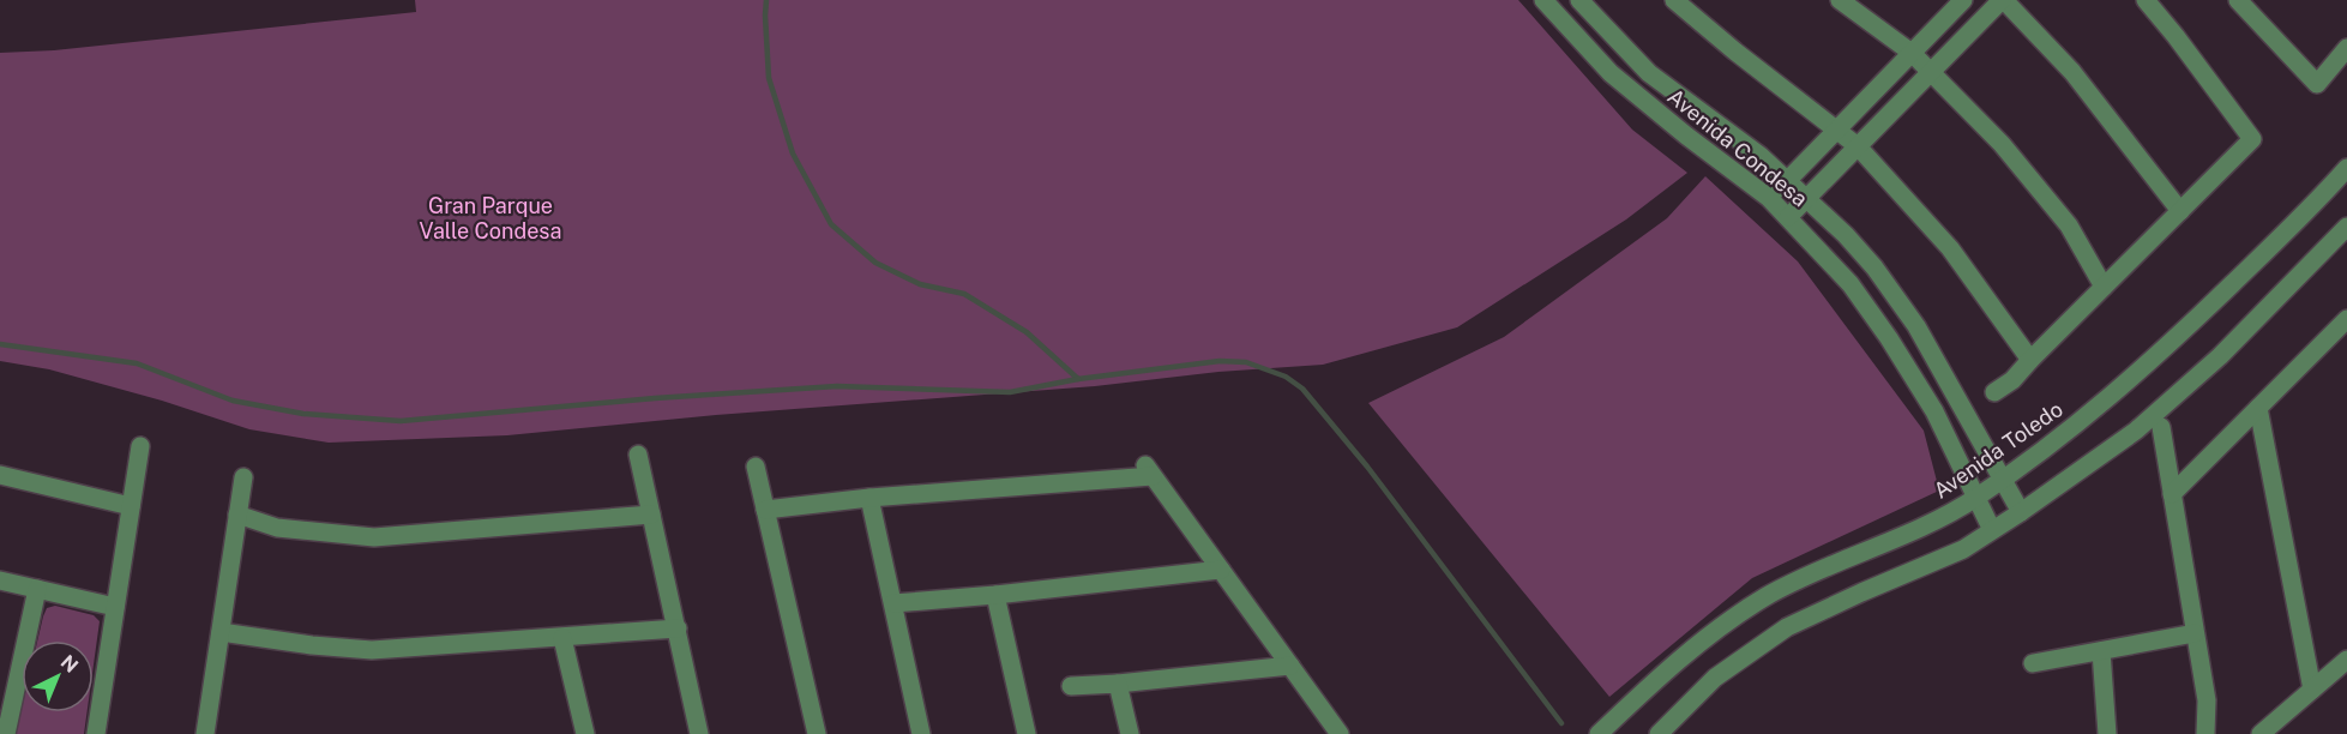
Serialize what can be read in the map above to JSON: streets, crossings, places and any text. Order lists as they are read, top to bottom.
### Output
{
  "streets": {
    "street": ["Avenida Condesa", "Avenida Toledo"]
  },
  "crossings": [
    ["Avenida Condesa", "Avenida Toledo"]
  ],
  "parks": ["Gran Parque Valle Condesa"],
  "north": "top right"
}
